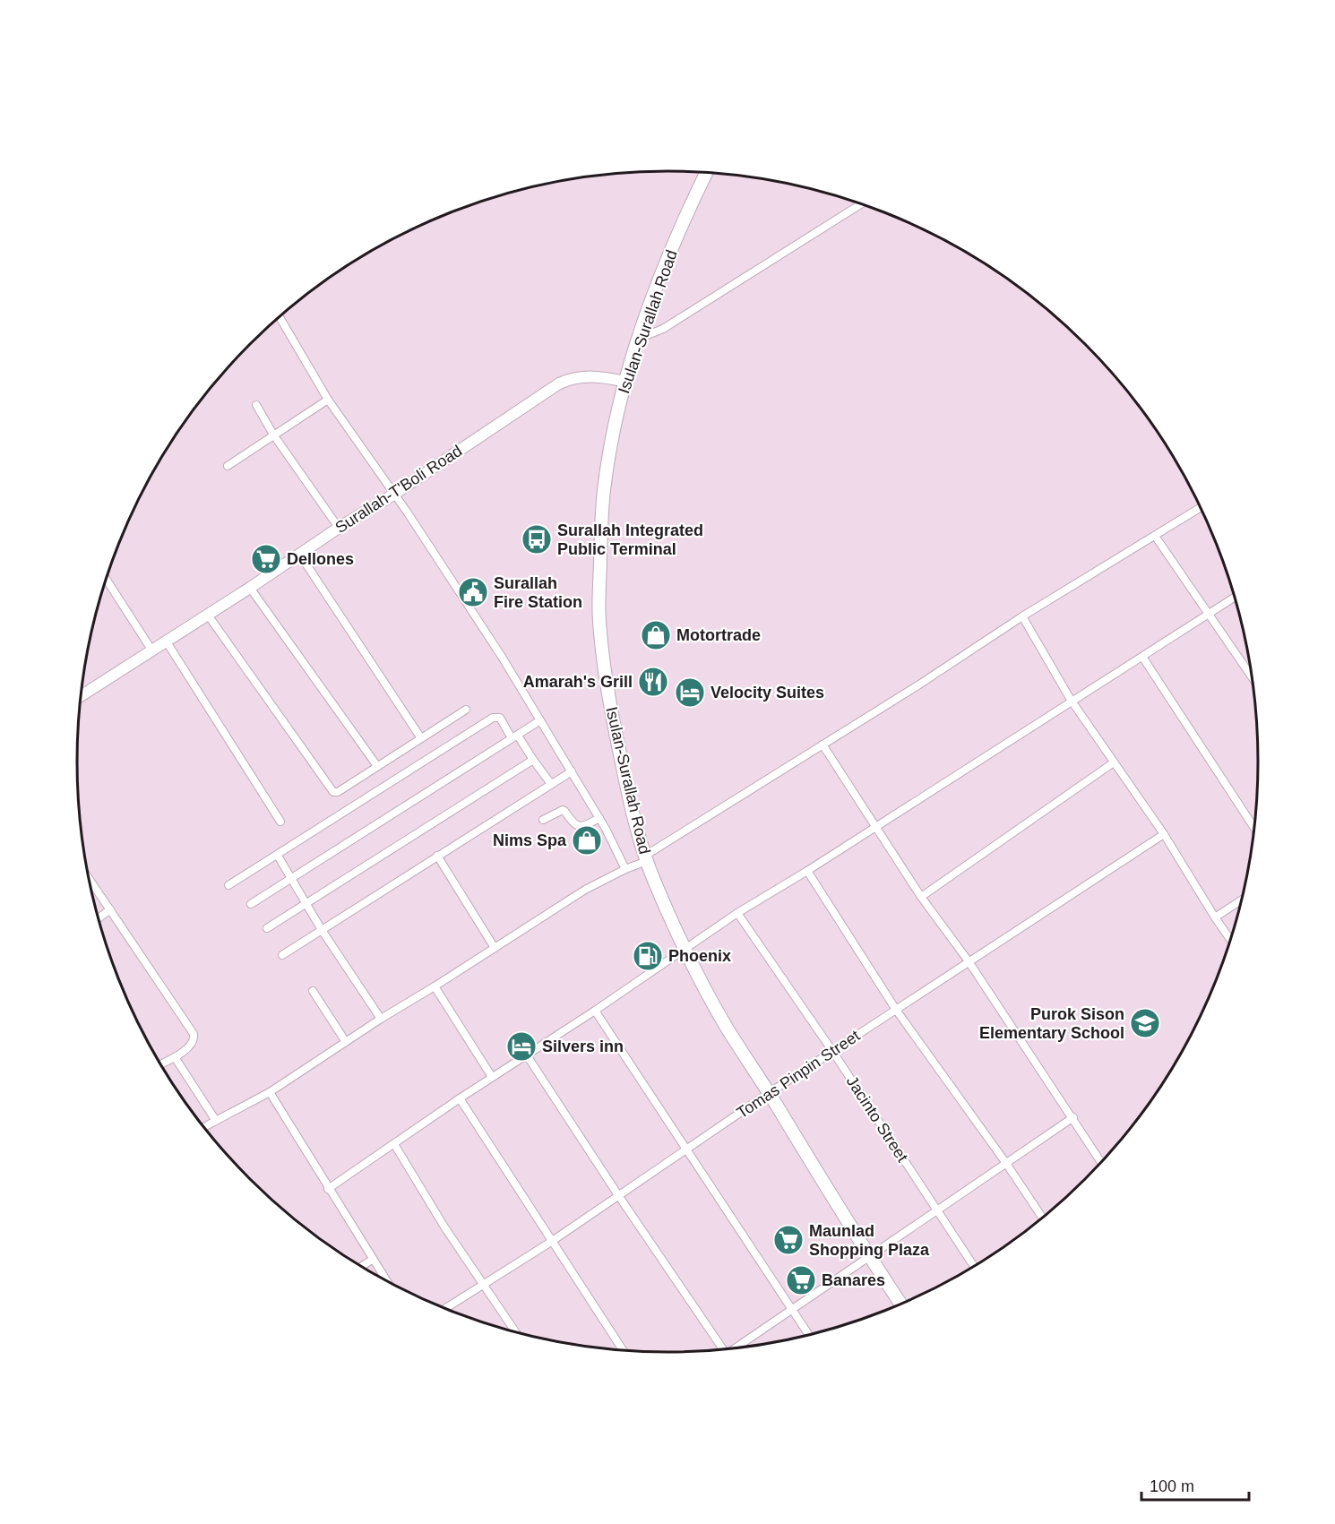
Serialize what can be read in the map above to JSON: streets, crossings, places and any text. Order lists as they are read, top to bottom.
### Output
{
  "streets": {
    "highway": ["Isulan-Surallah Road"],
    "main road": ["Surallah-T'Boli Road"],
    "street": ["Tomas Pinpin Street", "Jacinto Street"]
  },
  "crossings": [
    ["Isulan-Surallah Road", "Surallah-T'Boli Road"],
    ["Isulan-Surallah Road", "Tomas Pinpin Street"],
    ["Tomas Pinpin Street", "Jacinto Street"]
  ],
  "places": {
    "bus stop": ["Surallah Integrated Public Terminal"],
    "supermarket": ["Dellones", "Maunlad Shopping Plaza", "Banares"],
    "public building": ["Surallah Fire Station"],
    "shop": ["Motortrade", "Nims Spa"],
    "restaurant": ["Amarah's Grill"],
    "hotel": ["Velocity Suites", "Silvers inn"],
    "fuel station": ["Phoenix"],
    "school or university": ["Purok Sison Elementary School"]
  },
  "scale_bar": "100 m"
}
